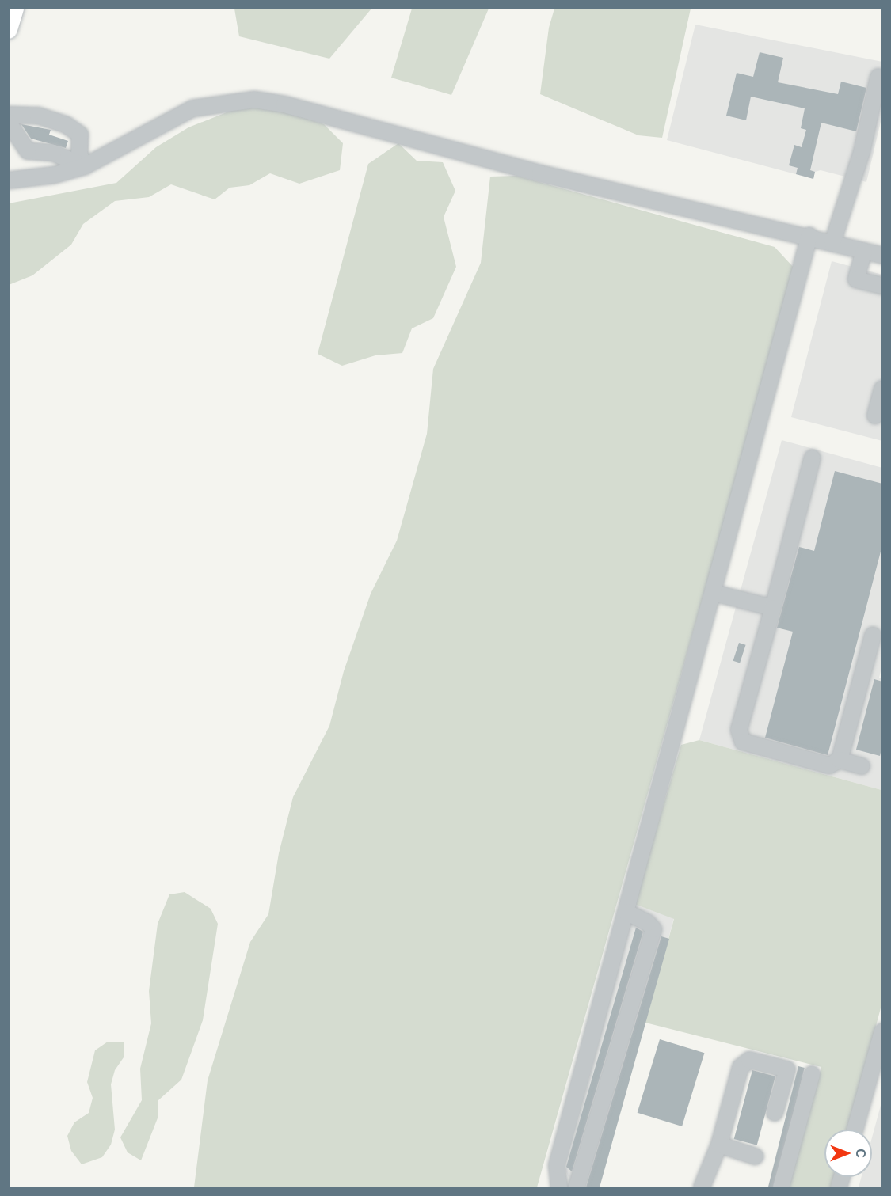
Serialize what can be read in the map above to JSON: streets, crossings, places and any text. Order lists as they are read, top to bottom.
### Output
{
  "north": "right"
}
